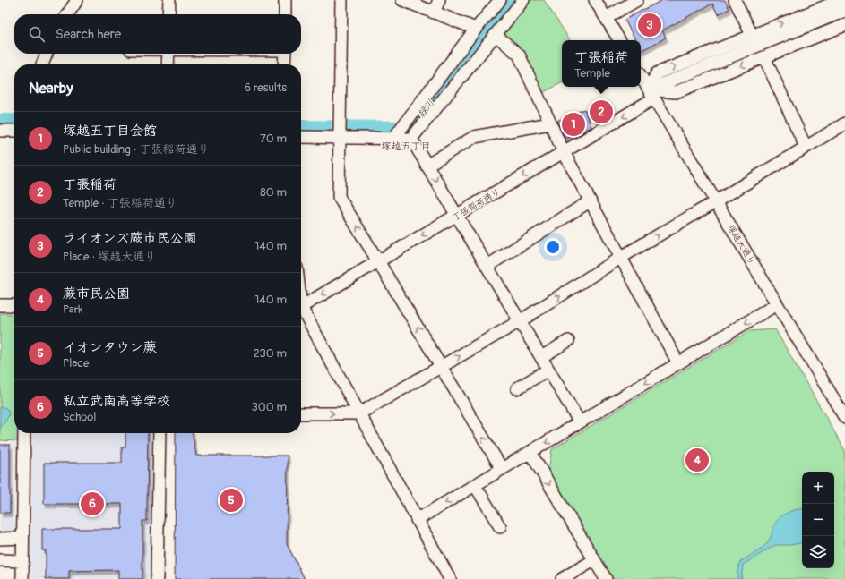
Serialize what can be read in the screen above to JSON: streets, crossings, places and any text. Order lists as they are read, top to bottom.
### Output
{
  "streets": {
    "street": ["丁張稲荷通り", "塚越大通り"]
  },
  "crossings": [
    ["丁張稲荷通り", "塚越大通り"]
  ],
  "districts": ["塚越五丁目"],
  "water": ["緑川"],
  "page": {
    "pins": [
      "3",
      "2",
      "1",
      "4",
      "5",
      "6"
    ],
    "search": "Search here",
    "popup": ["丁張稲荷", "Temple"],
    "heading": ["Nearby", "6 results"],
    "list": [
      {
        "mark": "1",
        "name": "塚越五丁目会館",
        "note": "Public building · 丁張稲荷通り",
        "value": "70 m"
      },
      {
        "mark": "2",
        "name": "丁張稲荷",
        "note": "Temple · 丁張稲荷通り",
        "value": "80 m"
      },
      {
        "mark": "3",
        "name": "ライオンズ蕨市民公園",
        "note": "Place · 塚越大通り",
        "value": "140 m"
      },
      {
        "mark": "4",
        "name": "蕨市民公園",
        "note": "Park",
        "value": "140 m"
      },
      {
        "mark": "5",
        "name": "イオンタウン蕨",
        "note": "Place",
        "value": "230 m"
      },
      {
        "mark": "6",
        "name": "私立武南高等学校",
        "note": "School",
        "value": "300 m"
      }
    ],
    "map_buttons": ["+", "−"]
  }
}
